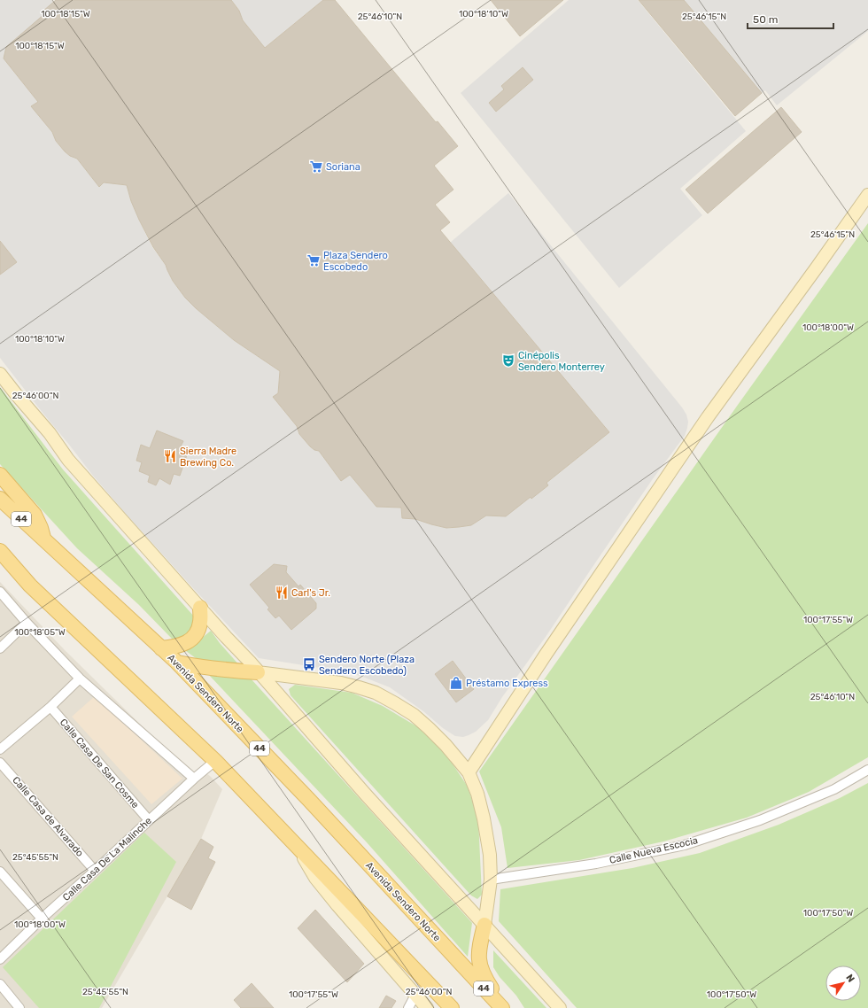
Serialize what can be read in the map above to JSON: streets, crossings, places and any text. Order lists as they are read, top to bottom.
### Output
{
  "streets": {
    "main road": ["44", "Avenida Sendero Norte"],
    "street": [
      "Calle Casa De San Cosme",
      "Calle Casa de Alvarado",
      "Calle Nueva Escocia",
      "Calle Casa De La Malinche"
    ]
  },
  "crossings": [
    ["Calle Casa De San Cosme", "Calle Casa De La Malinche"],
    ["Calle Casa de Alvarado", "Calle Casa De La Malinche"]
  ],
  "places": {
    "supermarket": ["Soriana", "Plaza Sendero Escobedo"],
    "theatre": ["Cinépolis Sendero Monterrey"],
    "restaurant": ["Sierra Madre Brewing Co.", "Carl's Jr."],
    "bus stop": ["Sendero Norte (Plaza Sendero Escobedo)"],
    "shop": ["Préstamo Express"]
  },
  "scale_bar": "50 m",
  "north": "top right",
  "coordinates": [
    "100°18'10\"W",
    "100°18'15\"W",
    "25°46'10\"N",
    "25°46'15\"N",
    "100°18'00\"W",
    "25°46'00\"N",
    "100°17'55\"W",
    "100°18'05\"W",
    "25°45'55\"N",
    "100°17'50\"W"
  ]
}
